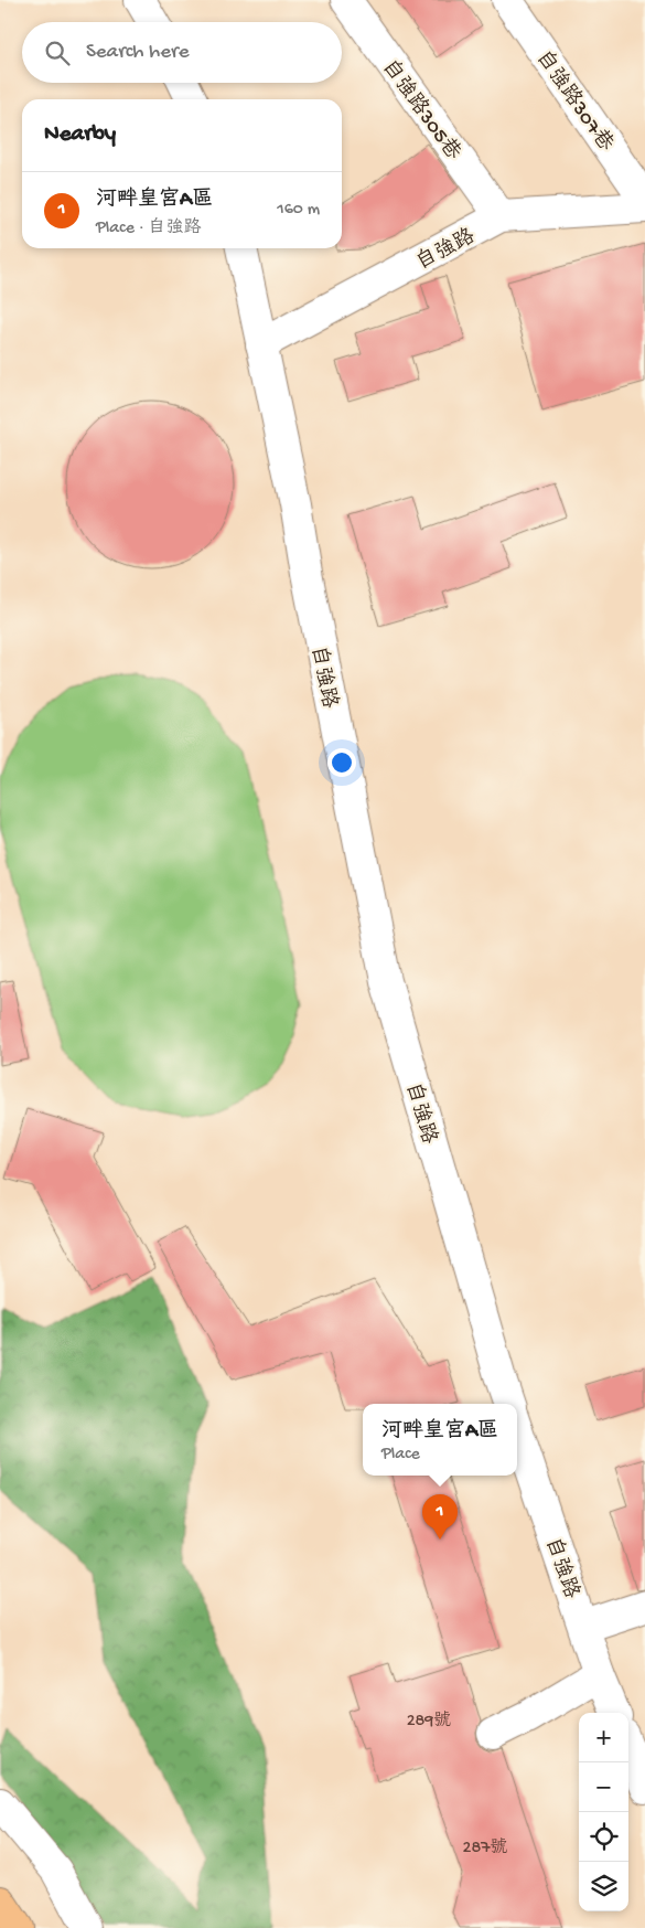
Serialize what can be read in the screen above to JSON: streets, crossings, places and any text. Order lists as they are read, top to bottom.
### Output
{
  "streets": {
    "street": ["自強路307巷", "自強路305巷", "自強路"]
  },
  "crossings": [
    ["自強路305巷", "自強路"]
  ],
  "house_numbers": ["289號", "287號"],
  "page": {
    "search": "Search here",
    "heading": "Nearby",
    "list": [
      {
        "mark": "1",
        "name": "河畔皇宮A區",
        "note": "Place · 自強路",
        "value": "160 m"
      }
    ],
    "popup": ["河畔皇宮A區", "Place"],
    "pins": "1",
    "map_buttons": ["+", "−"]
  }
}
